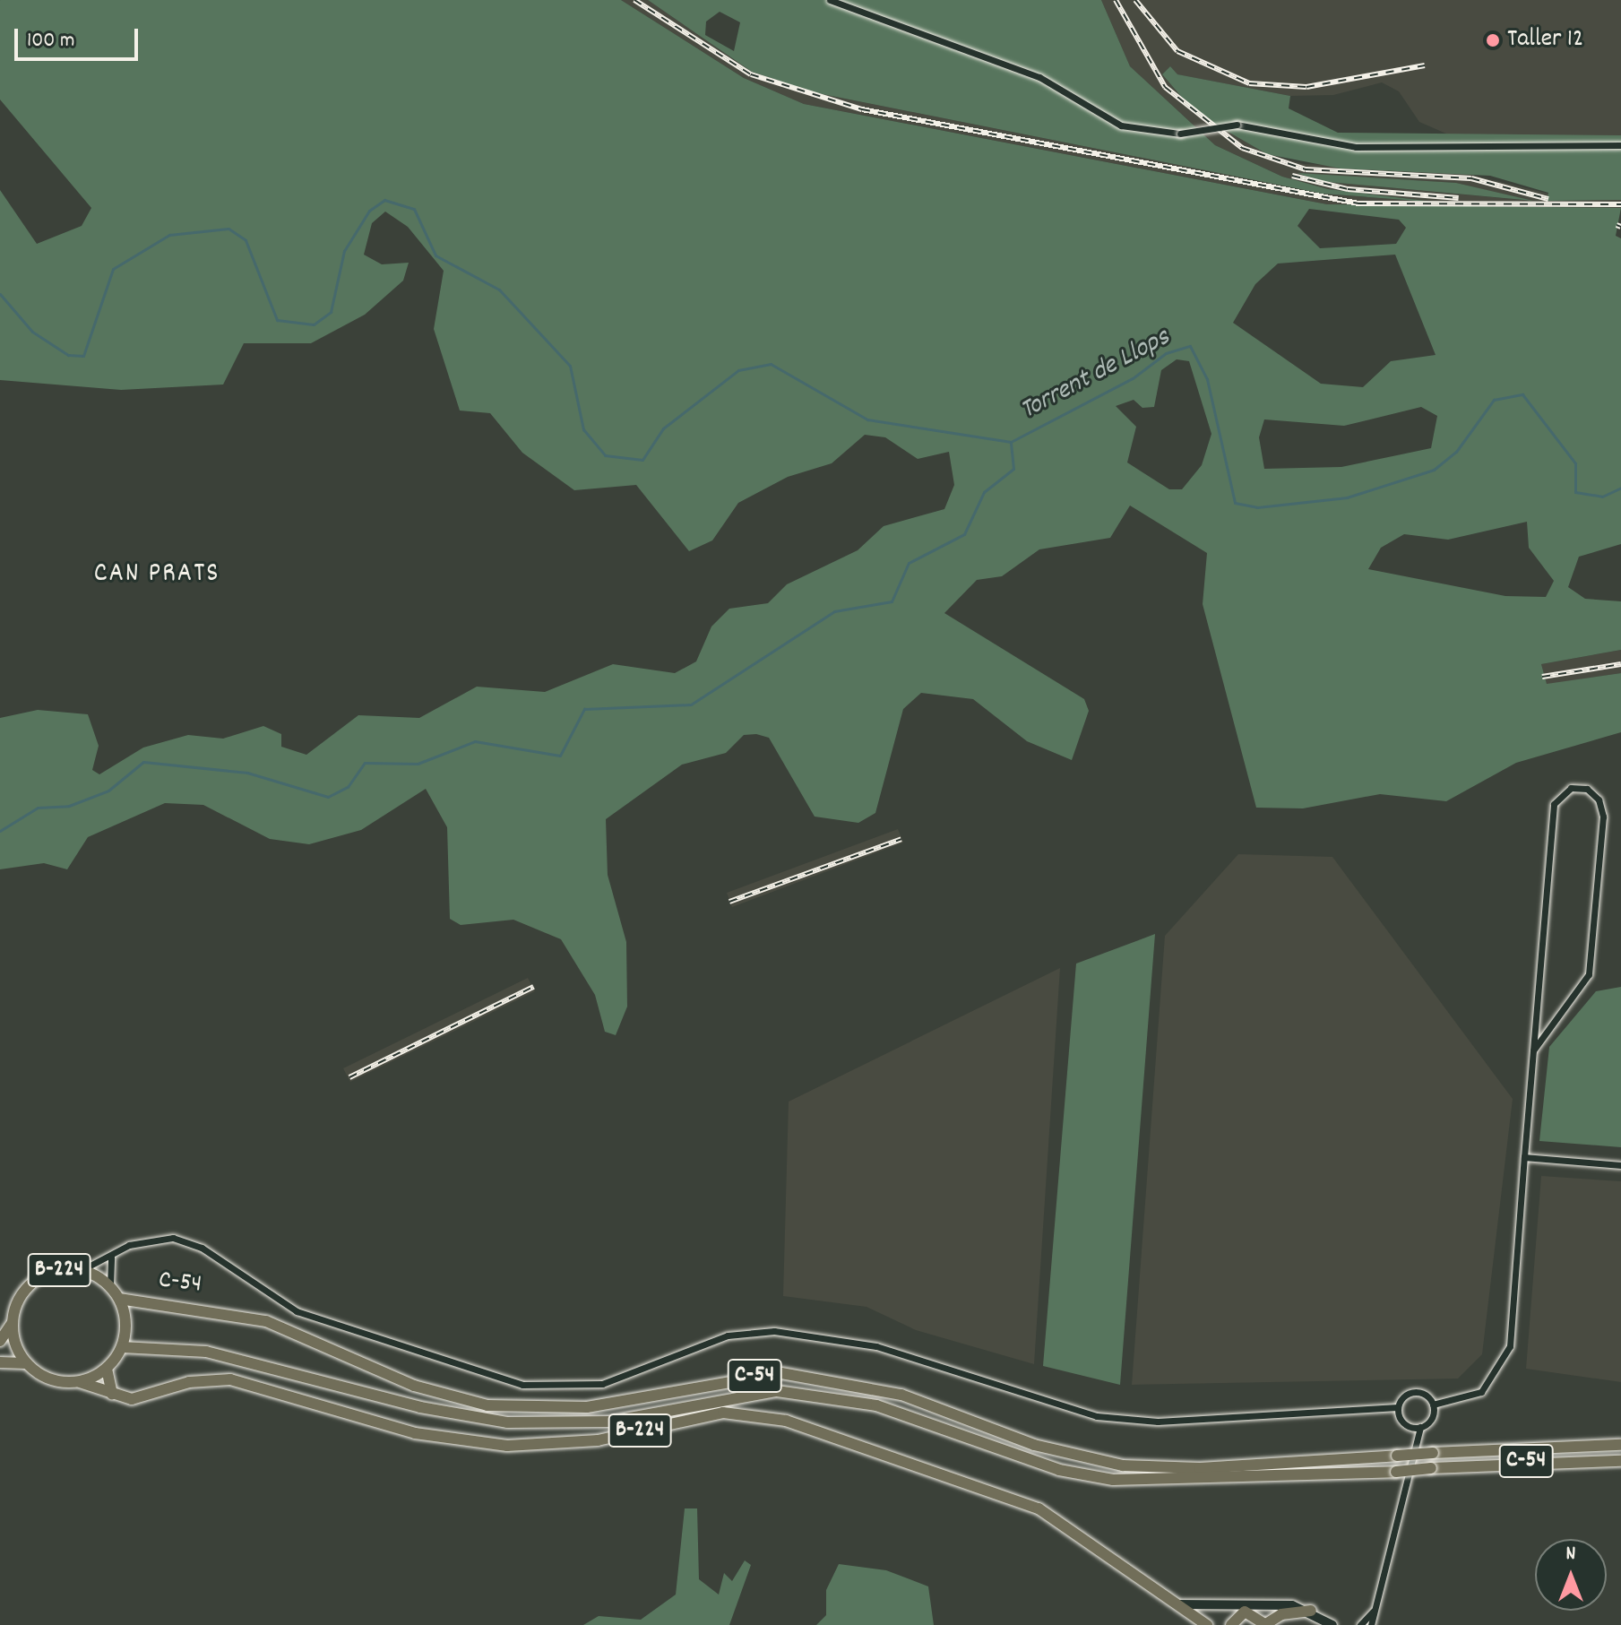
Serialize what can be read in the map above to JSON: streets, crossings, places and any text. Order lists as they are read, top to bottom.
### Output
{
  "streets": {
    "main road": ["B-224", "C-54"]
  },
  "crossings": [
    ["B-224", "C-54"]
  ],
  "districts": ["CAN PRATS"],
  "water": ["Torrent de Llops"],
  "places": ["Taller 12"],
  "scale_bar": "100 m",
  "north": "top"
}
